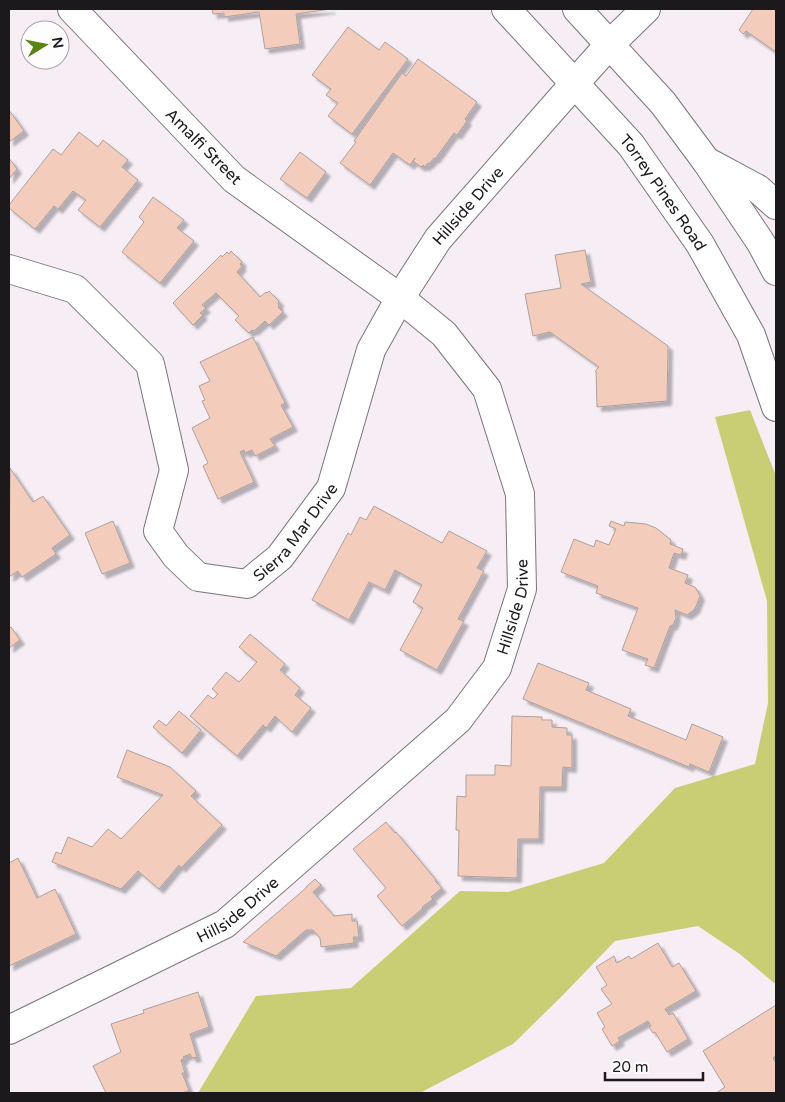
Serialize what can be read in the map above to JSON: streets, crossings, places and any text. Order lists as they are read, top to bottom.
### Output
{
  "streets": {
    "street": [
      "Amalfi Street",
      "Torrey Pines Road",
      "Hillside Drive",
      "Sierra Mar Drive"
    ]
  },
  "crossings": [
    ["Amalfi Street", "Hillside Drive"],
    ["Amalfi Street", "Sierra Mar Drive"],
    ["Torrey Pines Road", "Hillside Drive"],
    ["Hillside Drive", "Sierra Mar Drive"]
  ],
  "scale_bar": "20 m",
  "north": "right"
}
